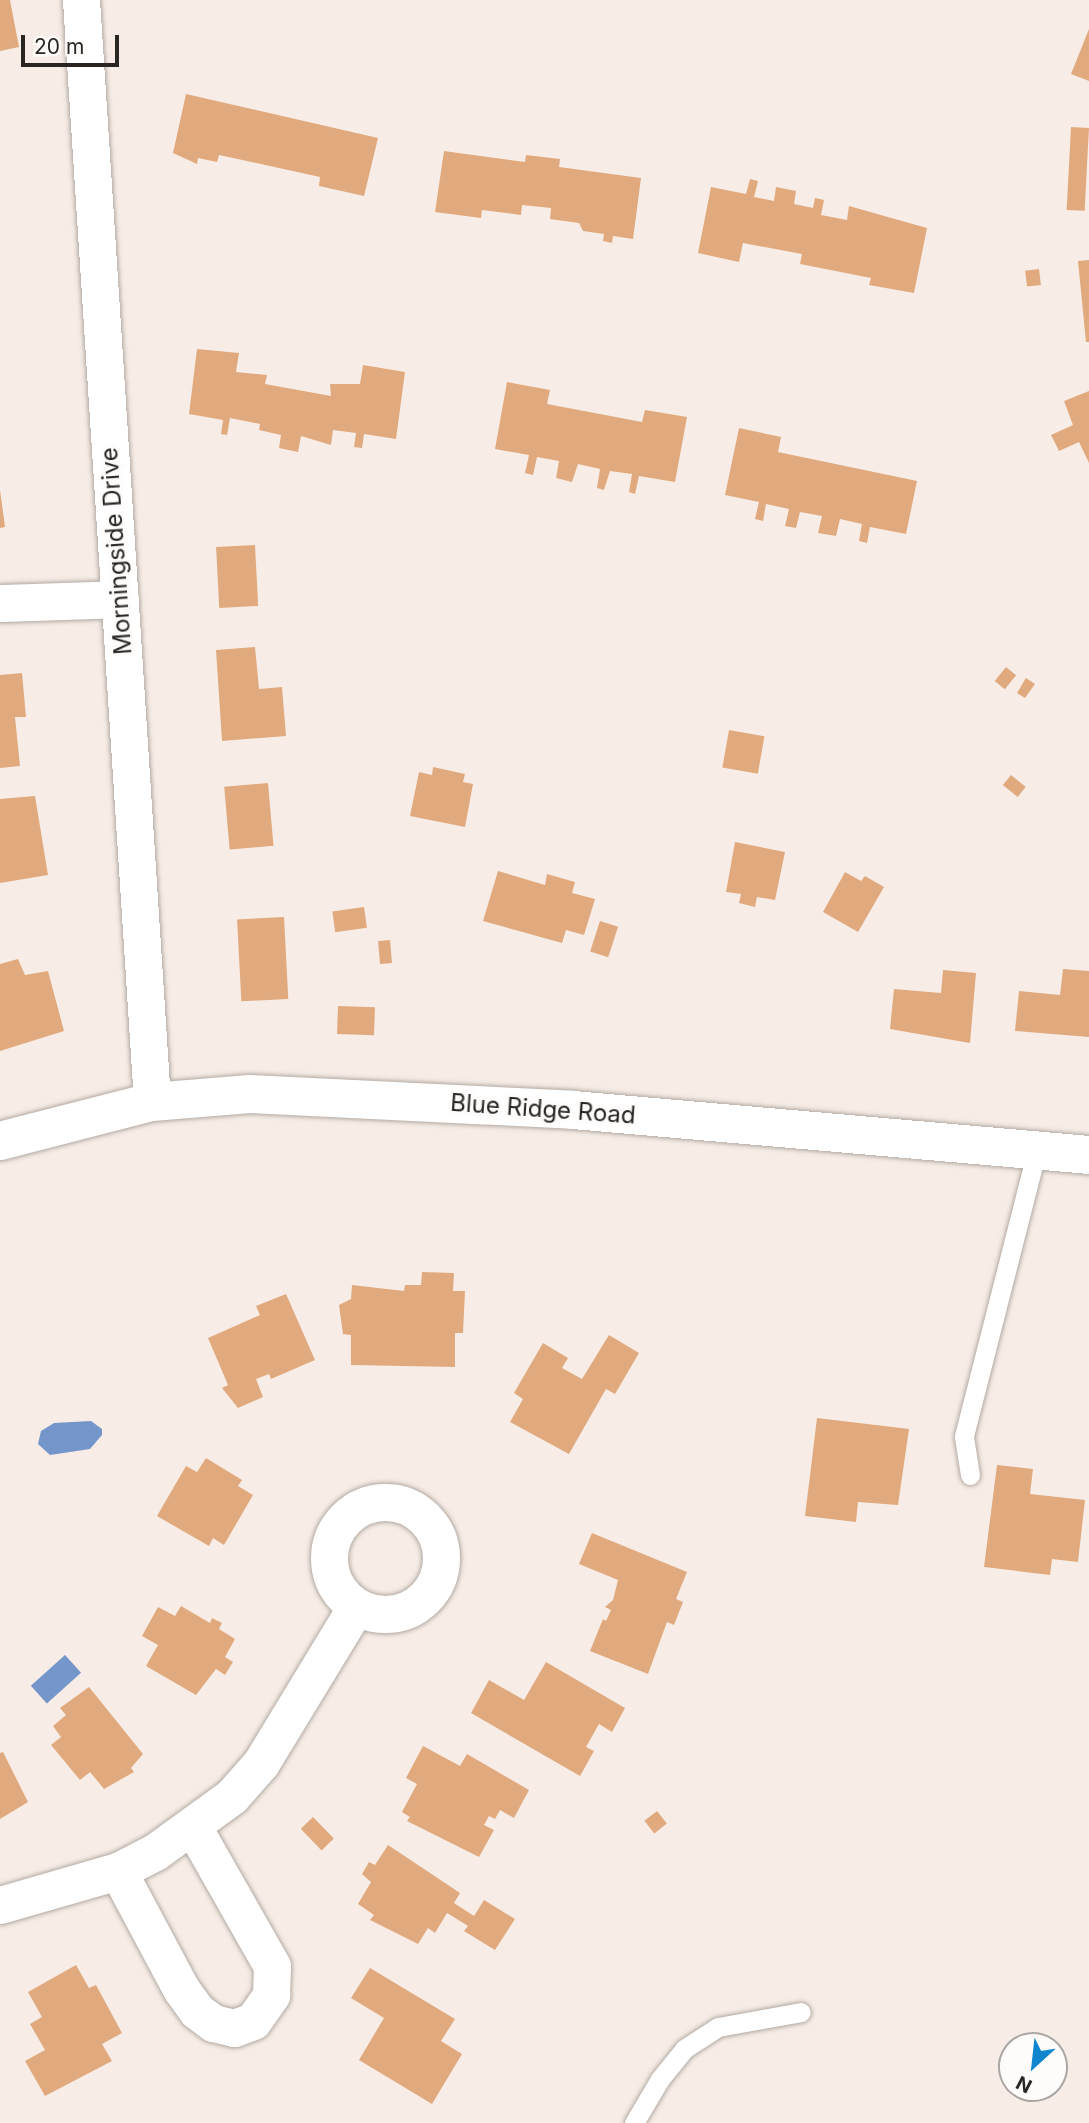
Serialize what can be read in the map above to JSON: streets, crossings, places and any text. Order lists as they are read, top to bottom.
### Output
{
  "streets": {
    "main road": ["Blue Ridge Road"],
    "street": ["Morningside Drive"]
  },
  "crossings": [
    ["Morningside Drive", "Blue Ridge Road"]
  ],
  "scale_bar": "20 m",
  "north": "bottom left"
}
